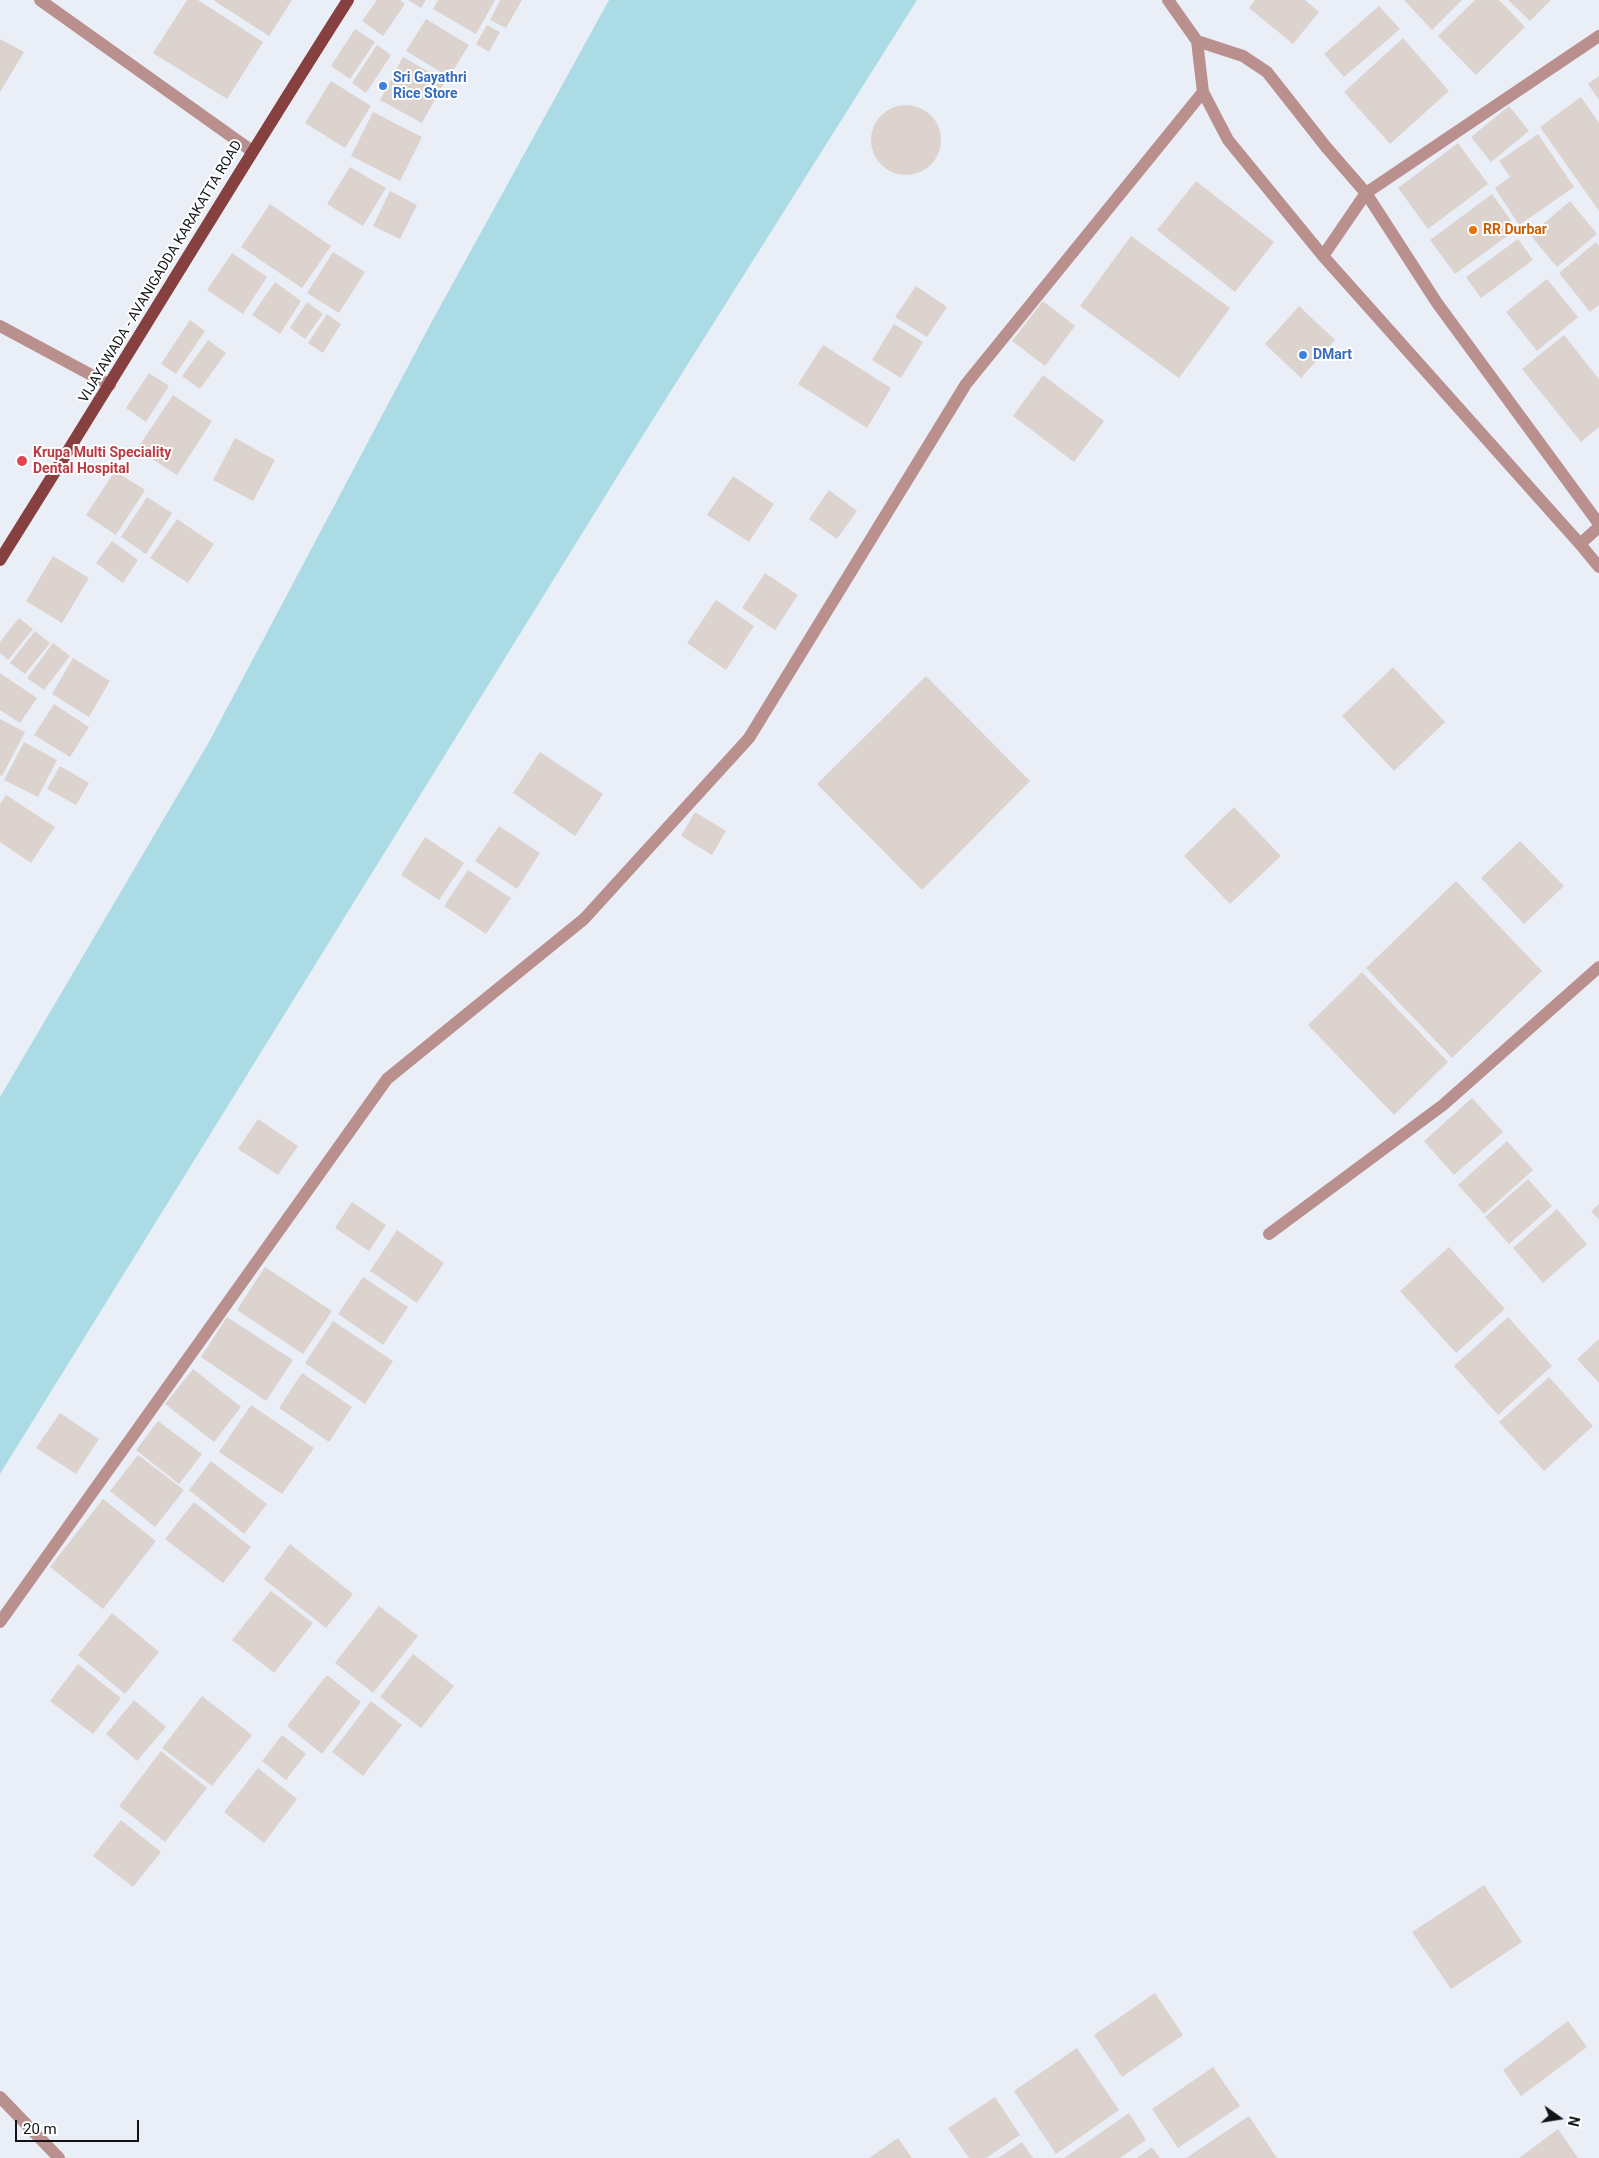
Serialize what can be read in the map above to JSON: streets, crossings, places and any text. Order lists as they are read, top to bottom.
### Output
{
  "streets": {
    "main road": ["VIJAYAWADA - AVANIGADDA KARAKATTA ROAD"]
  },
  "places": [
    "Sri Gayathri Rice Store",
    "RR Durbar",
    "DMart",
    "Krupa Multi Speciality Dental Hospital"
  ],
  "scale_bar": "20 m",
  "north": "right"
}
